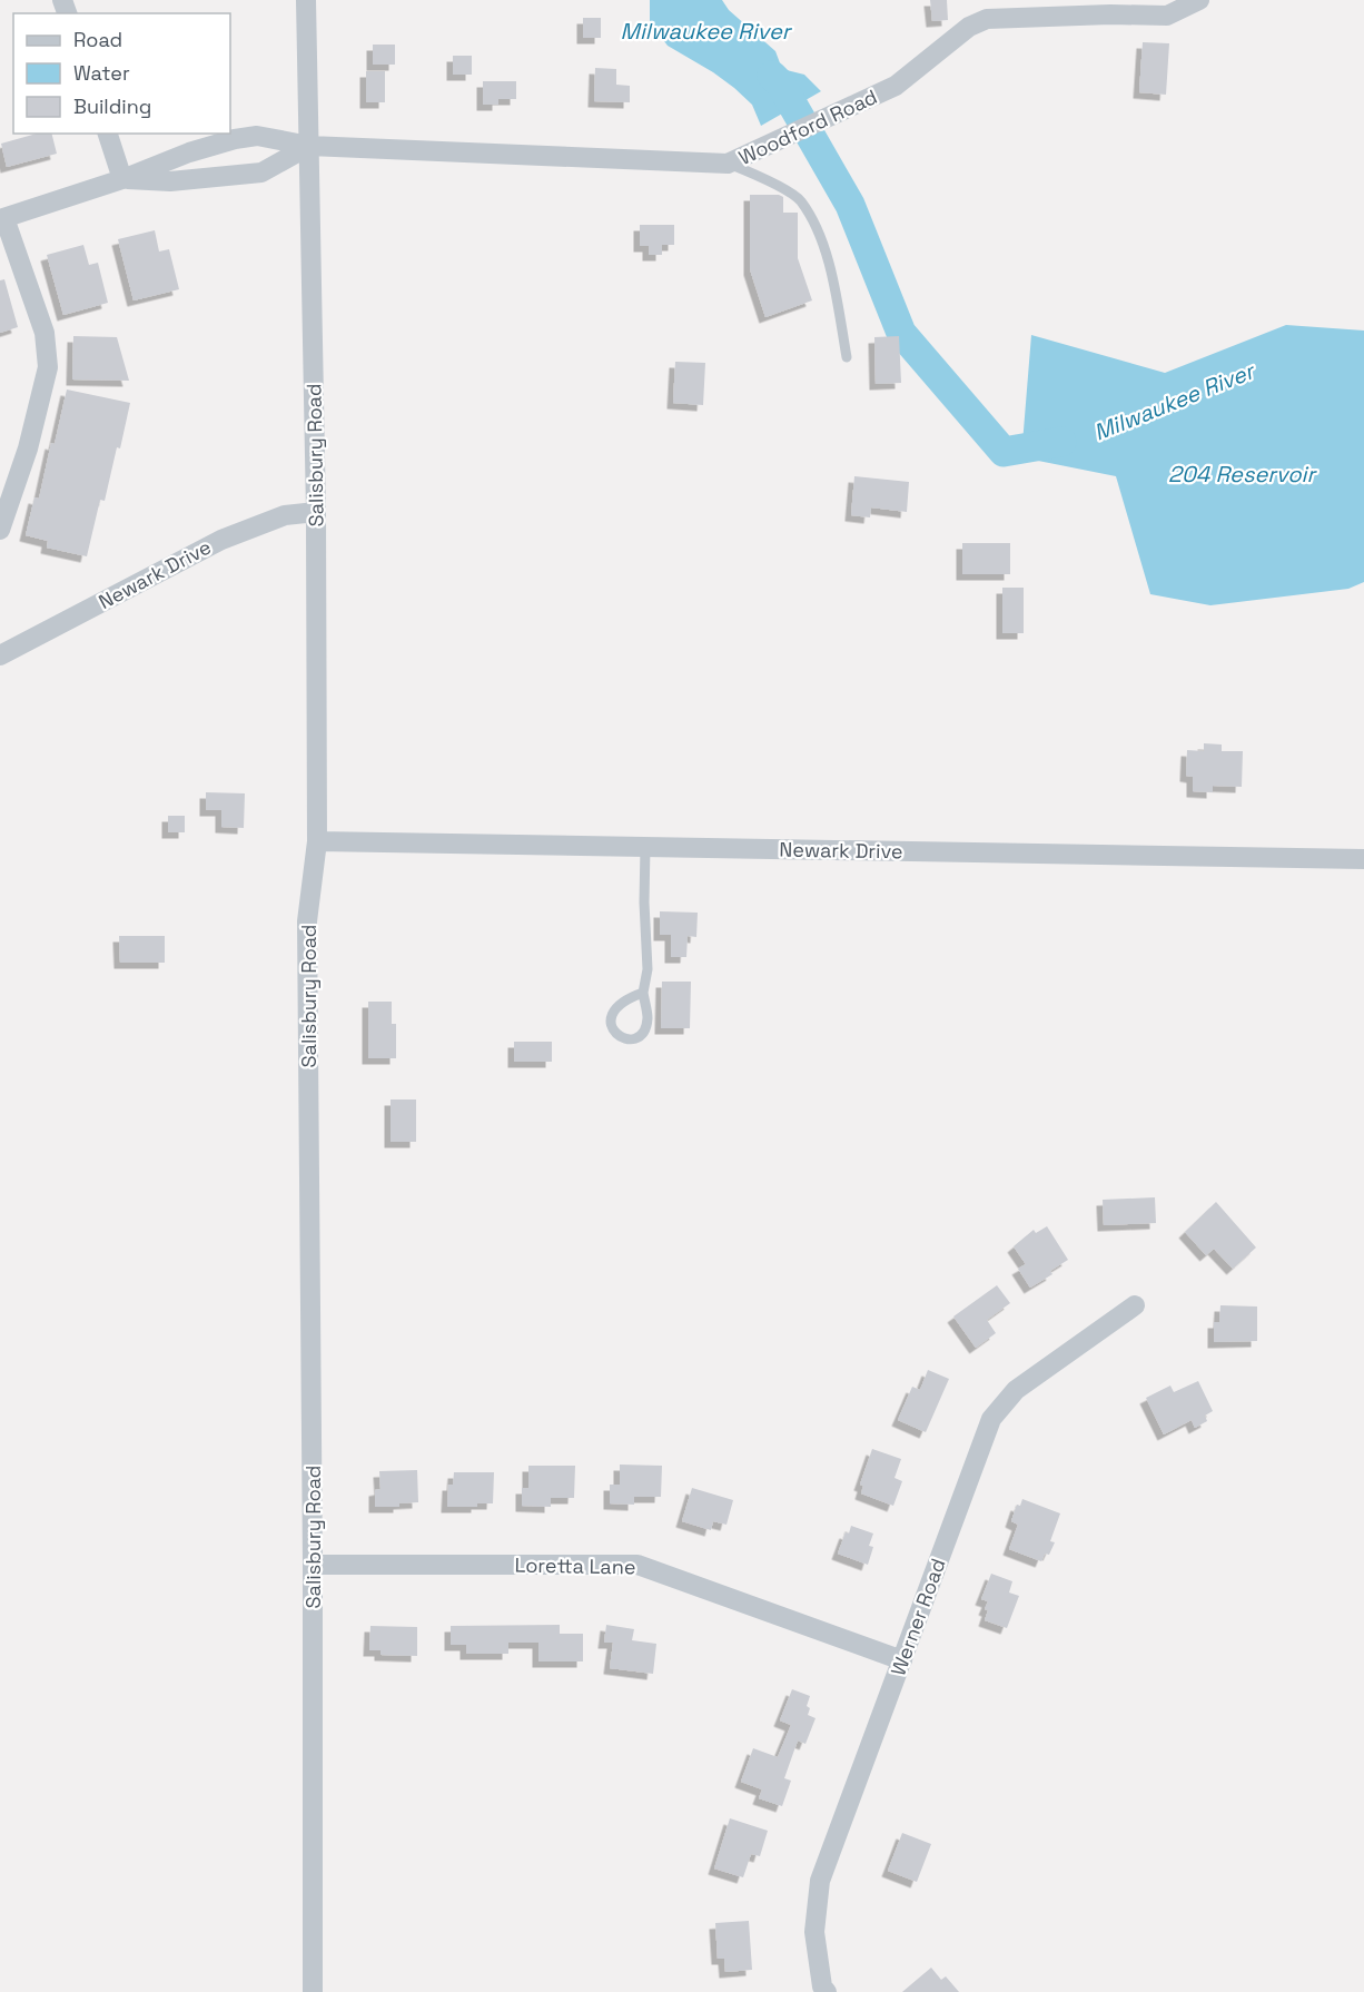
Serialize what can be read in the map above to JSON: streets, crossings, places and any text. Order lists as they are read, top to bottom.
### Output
{
  "streets": {
    "street": [
      "Woodford Road",
      "Salisbury Road",
      "Newark Drive",
      "Loretta Lane",
      "Werner Road"
    ]
  },
  "crossings": [
    ["Woodford Road", "Salisbury Road"],
    ["Salisbury Road", "Newark Drive"],
    ["Salisbury Road", "Loretta Lane"],
    ["Loretta Lane", "Werner Road"]
  ],
  "water": ["Milwaukee River", "204 Reservoir"],
  "legend": ["Road", "Water", "Building"]
}
